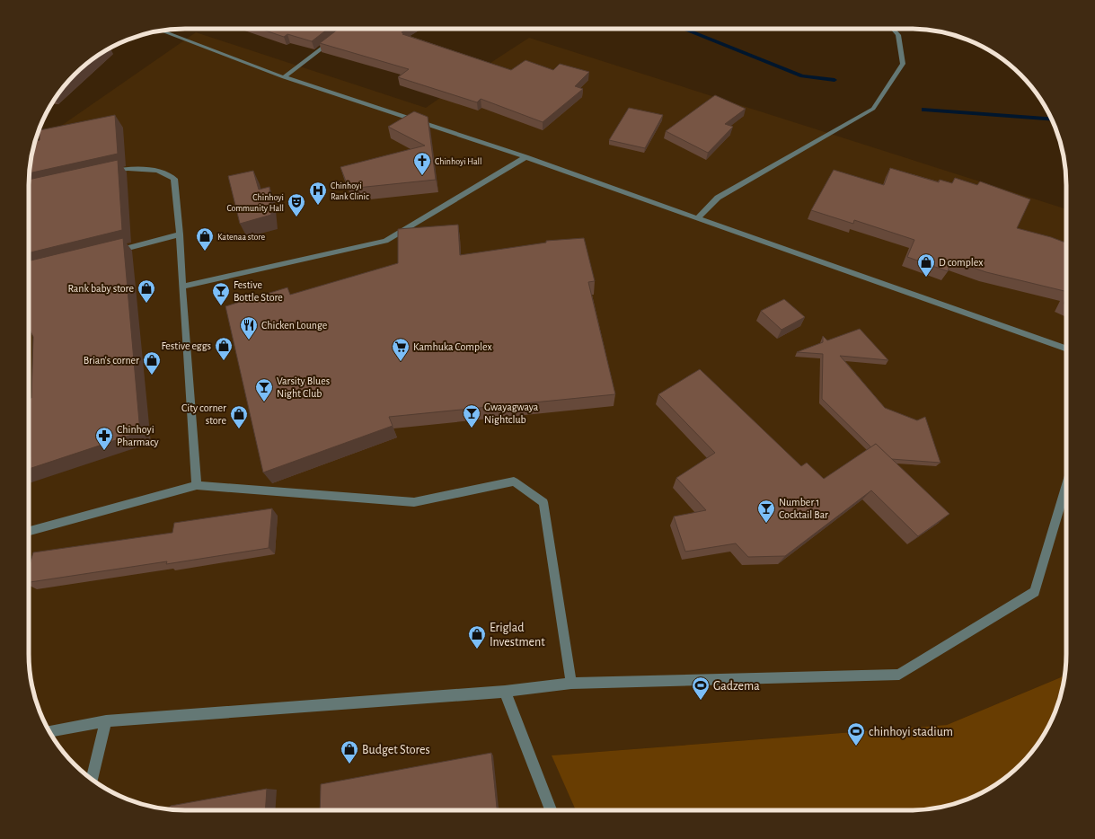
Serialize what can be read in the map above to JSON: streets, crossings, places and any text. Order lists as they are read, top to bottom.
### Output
{
  "places": {
    "church": ["Chinhoyi Hall"],
    "hospital": ["Chinhoyi Rank Clinic"],
    "theatre": ["Chinhoyi Community Hall"],
    "shop": [
      "Katenaa store",
      "D complex",
      "Rank baby store",
      "Festive eggs",
      "Brian's corner",
      "City corner store",
      "Eriglad Investment",
      "Budget Stores"
    ],
    "bar": [
      "Festive Bottle Store",
      "Varsity Blues Night Club",
      "Gwayagwaya Nightclub",
      "Number 1 Cocktail Bar"
    ],
    "restaurant": ["Chicken Lounge"],
    "supermarket": ["Kamhuka Complex"],
    "pharmacy": ["Chinhoyi Pharmacy"],
    "sports": ["Gadzema", "chinhoyi stadium"]
  }
}
